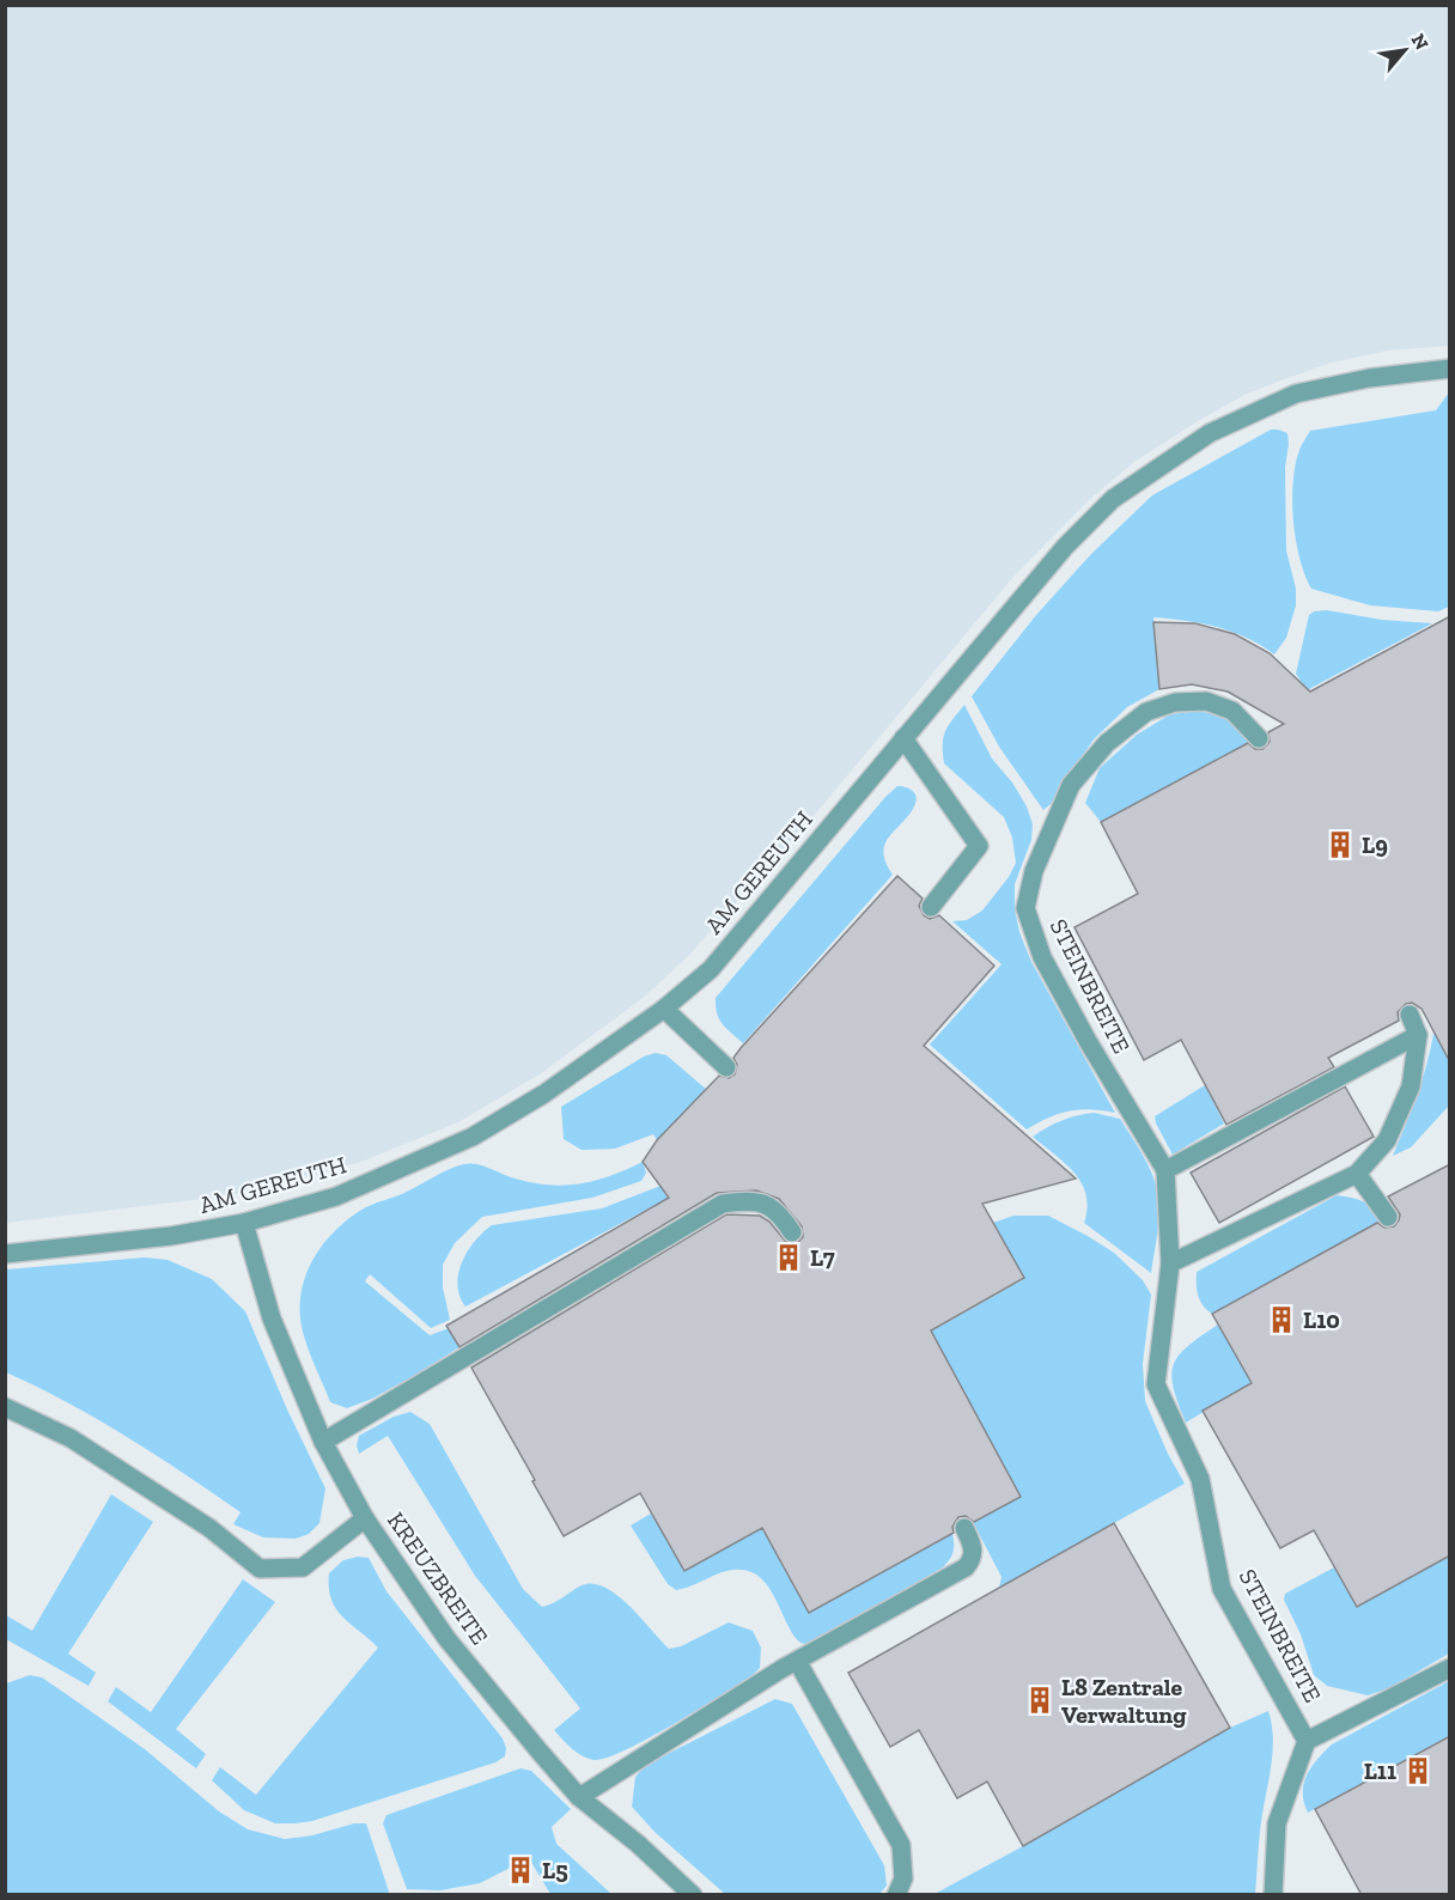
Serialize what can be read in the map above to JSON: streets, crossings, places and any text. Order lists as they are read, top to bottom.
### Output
{
  "streets": {
    "lane": ["AM GEREUTH", "STEINBREITE", "KREUZBREITE"]
  },
  "crossings": [
    ["AM GEREUTH", "KREUZBREITE"]
  ],
  "places": {
    "building": [
      "L9",
      "L7",
      "L10",
      "L8 Zentrale Verwaltung",
      "L11",
      "L5"
    ]
  },
  "north": "top right"
}
